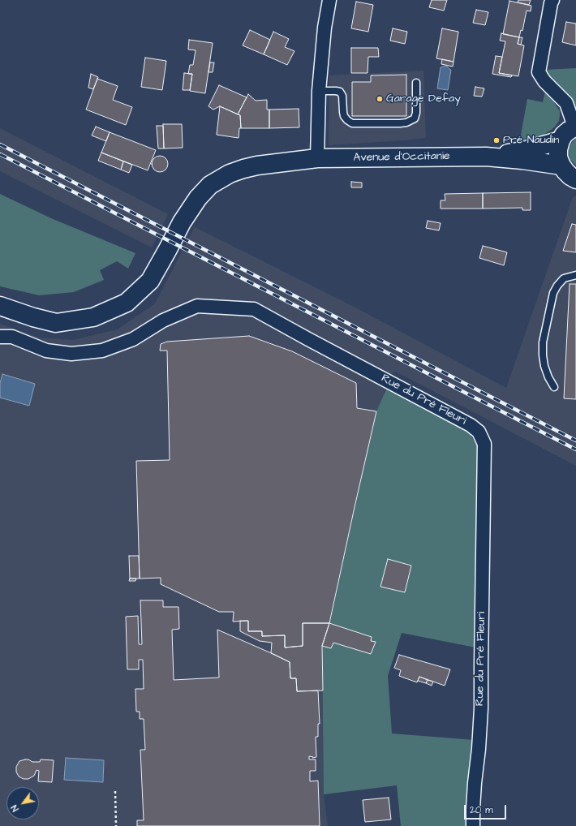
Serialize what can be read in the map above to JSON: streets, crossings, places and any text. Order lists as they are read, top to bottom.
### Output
{
  "streets": {
    "main road": ["Avenue d'Occitanie"],
    "street": ["Rue du Pré Fleuri"]
  },
  "places": ["Garage Defay", "Pré Naudin"],
  "scale_bar": "20 m",
  "north": "bottom left"
}
